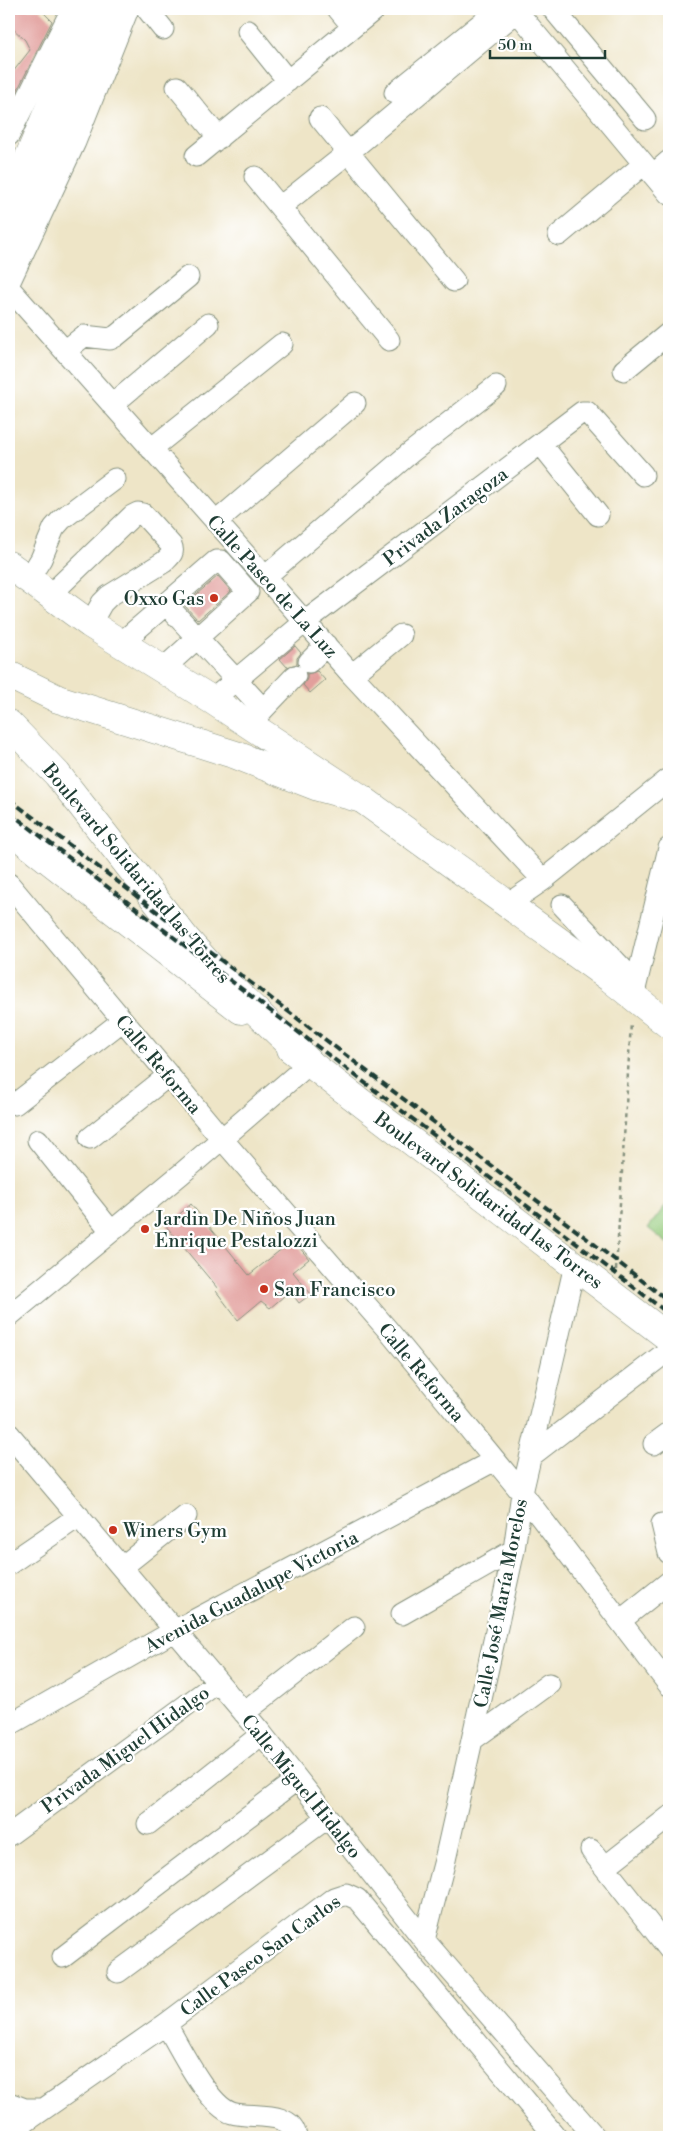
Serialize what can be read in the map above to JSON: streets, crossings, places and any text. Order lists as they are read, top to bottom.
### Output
{
  "streets": {
    "main road": ["Boulevard Solidaridad las Torres"],
    "street": [
      "Privada Zaragoza",
      "Calle Paseo de La Luz",
      "Calle Reforma",
      "Avenida Guadalupe Victoria",
      "Calle José María Morelos",
      "Privada Miguel Hidalgo",
      "Calle Miguel Hidalgo",
      "Calle Paseo San Carlos"
    ]
  },
  "crossings": [
    ["Privada Zaragoza", "Calle Paseo de La Luz"],
    ["Boulevard Solidaridad las Torres", "Calle José María Morelos"],
    ["Calle Reforma", "Avenida Guadalupe Victoria"],
    ["Calle Reforma", "Calle José María Morelos"],
    ["Avenida Guadalupe Victoria", "Calle Miguel Hidalgo"],
    ["Calle José María Morelos", "Calle Miguel Hidalgo"],
    ["Privada Miguel Hidalgo", "Calle Miguel Hidalgo"]
  ],
  "places": [
    "Oxxo Gas",
    "Jardin De Niños Juan Enrique Pestalozzi",
    "San Francisco",
    "Winers Gym"
  ],
  "scale_bar": "50 m"
}
